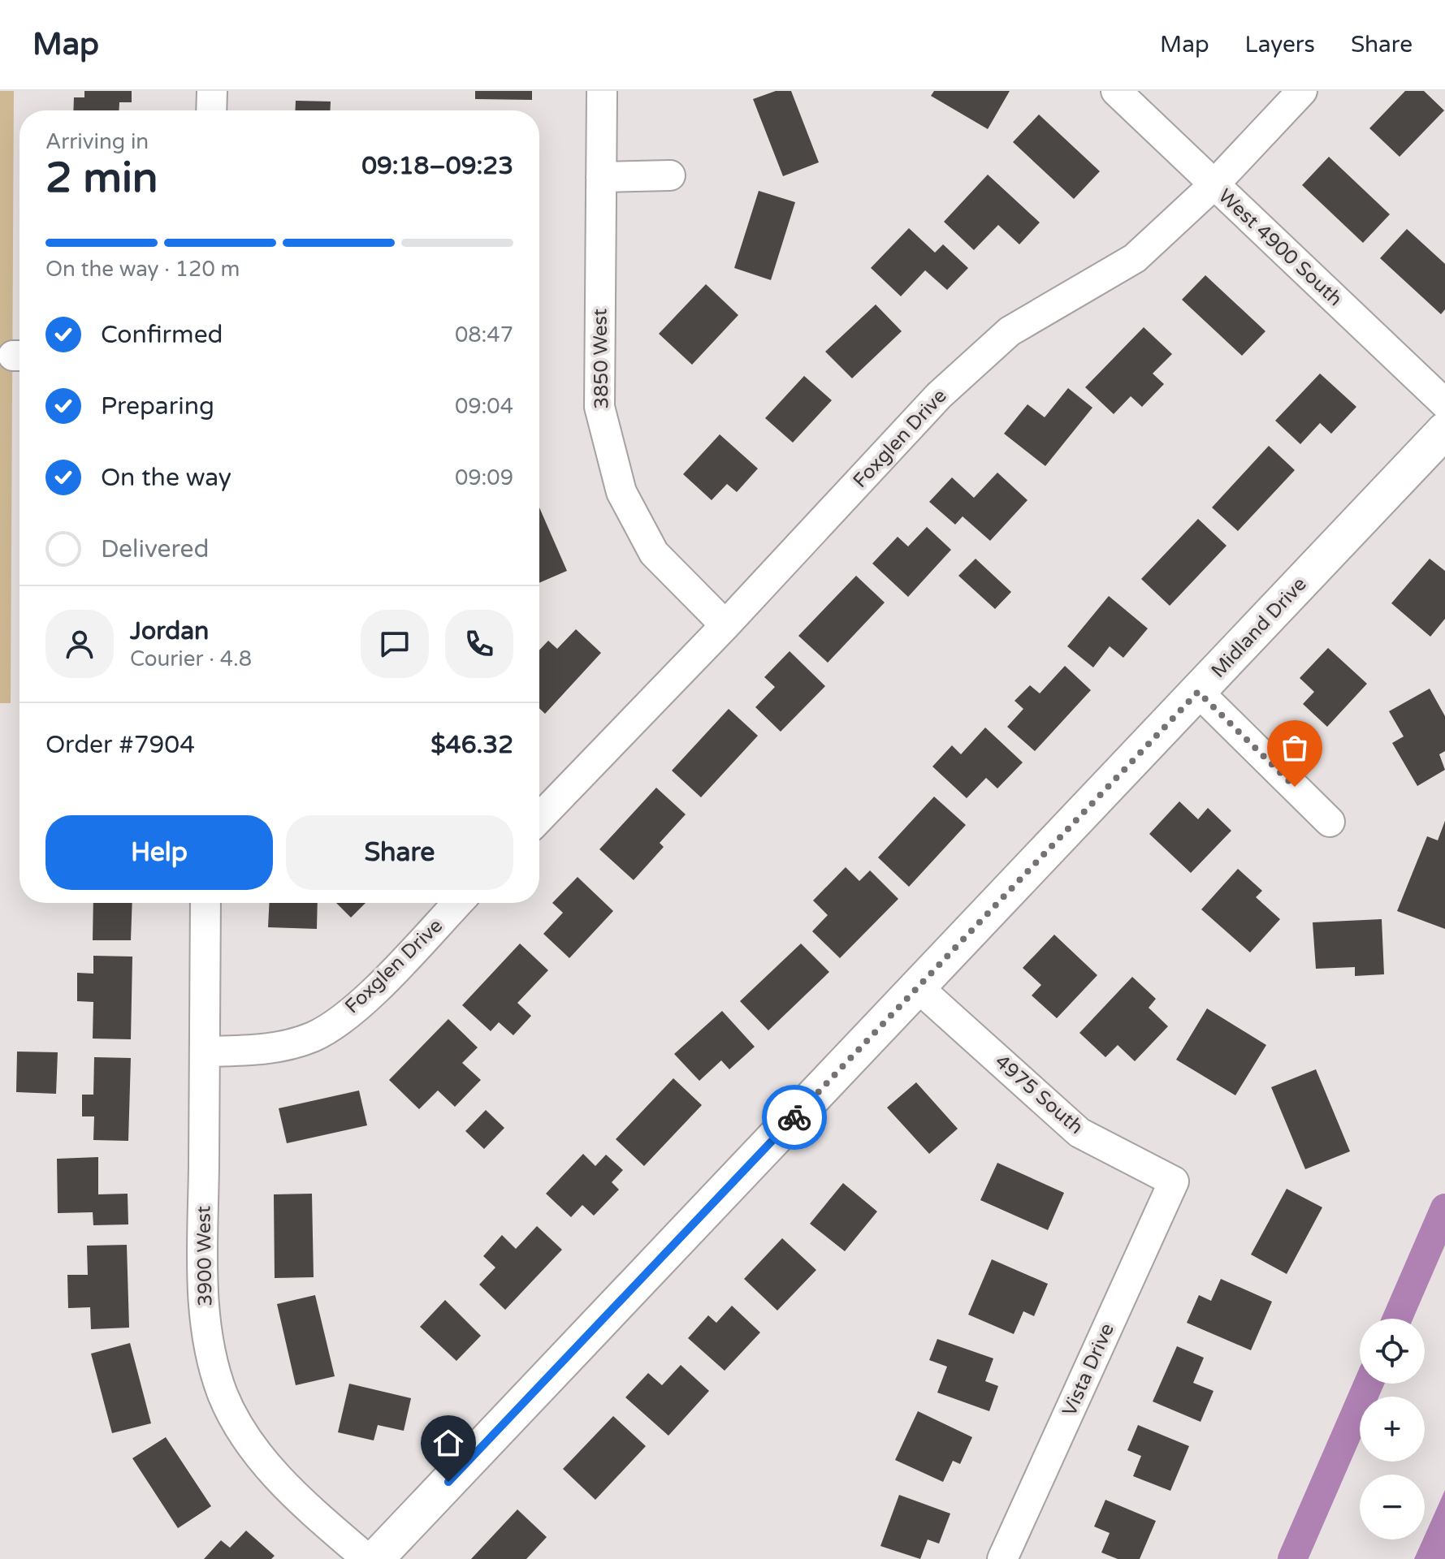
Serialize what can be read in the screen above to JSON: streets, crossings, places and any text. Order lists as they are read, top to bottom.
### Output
{
  "streets": {
    "street": [
      "West 4900 South",
      "3850 West",
      "Foxglen Drive",
      "Midland Drive",
      "4975 South",
      "3900 West",
      "Vista Drive"
    ]
  },
  "crossings": [
    ["West 4900 South", "Foxglen Drive"],
    ["3850 West", "Foxglen Drive"],
    ["Foxglen Drive", "3900 West"],
    ["Midland Drive", "4975 South"],
    ["4975 South", "Vista Drive"]
  ],
  "page": {
    "header": "Map",
    "nav": ["Map", "Layers", "Share"],
    "heading": ["2 min", "Arriving in", "09:18–09:23"],
    "panel": [
      "Jordan",
      "Courier · 4.8",
      "Order #7904",
      "$46.32"
    ],
    "bar": "On the way · 120 m",
    "list": [
      ["Confirmed", "08:47"],
      ["Preparing", "09:04"],
      ["On the way", "09:09"],
      "Delivered"
    ],
    "buttons": ["Help", "Share"],
    "map_buttons": ["+", "−"]
  }
}
